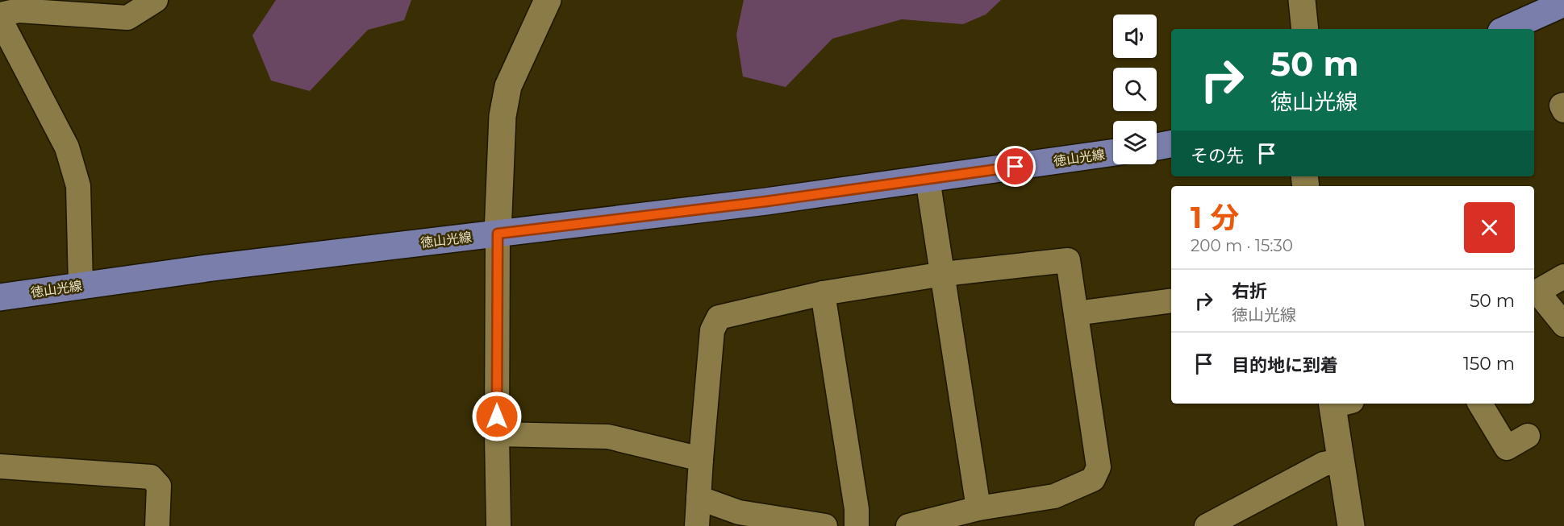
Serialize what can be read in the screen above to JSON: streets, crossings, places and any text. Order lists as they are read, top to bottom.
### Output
{
  "streets": {
    "main road": ["徳山光線"]
  },
  "page": {
    "turn": ["50 m", "徳山光線"],
    "then": "その先",
    "heading": ["1 分", "200 m · 15:30"],
    "list": [
      {
        "name": "右折",
        "note": "徳山光線",
        "value": "50 m"
      },
      {
        "name": "目的地に到着",
        "value": "150 m"
      }
    ]
  }
}
